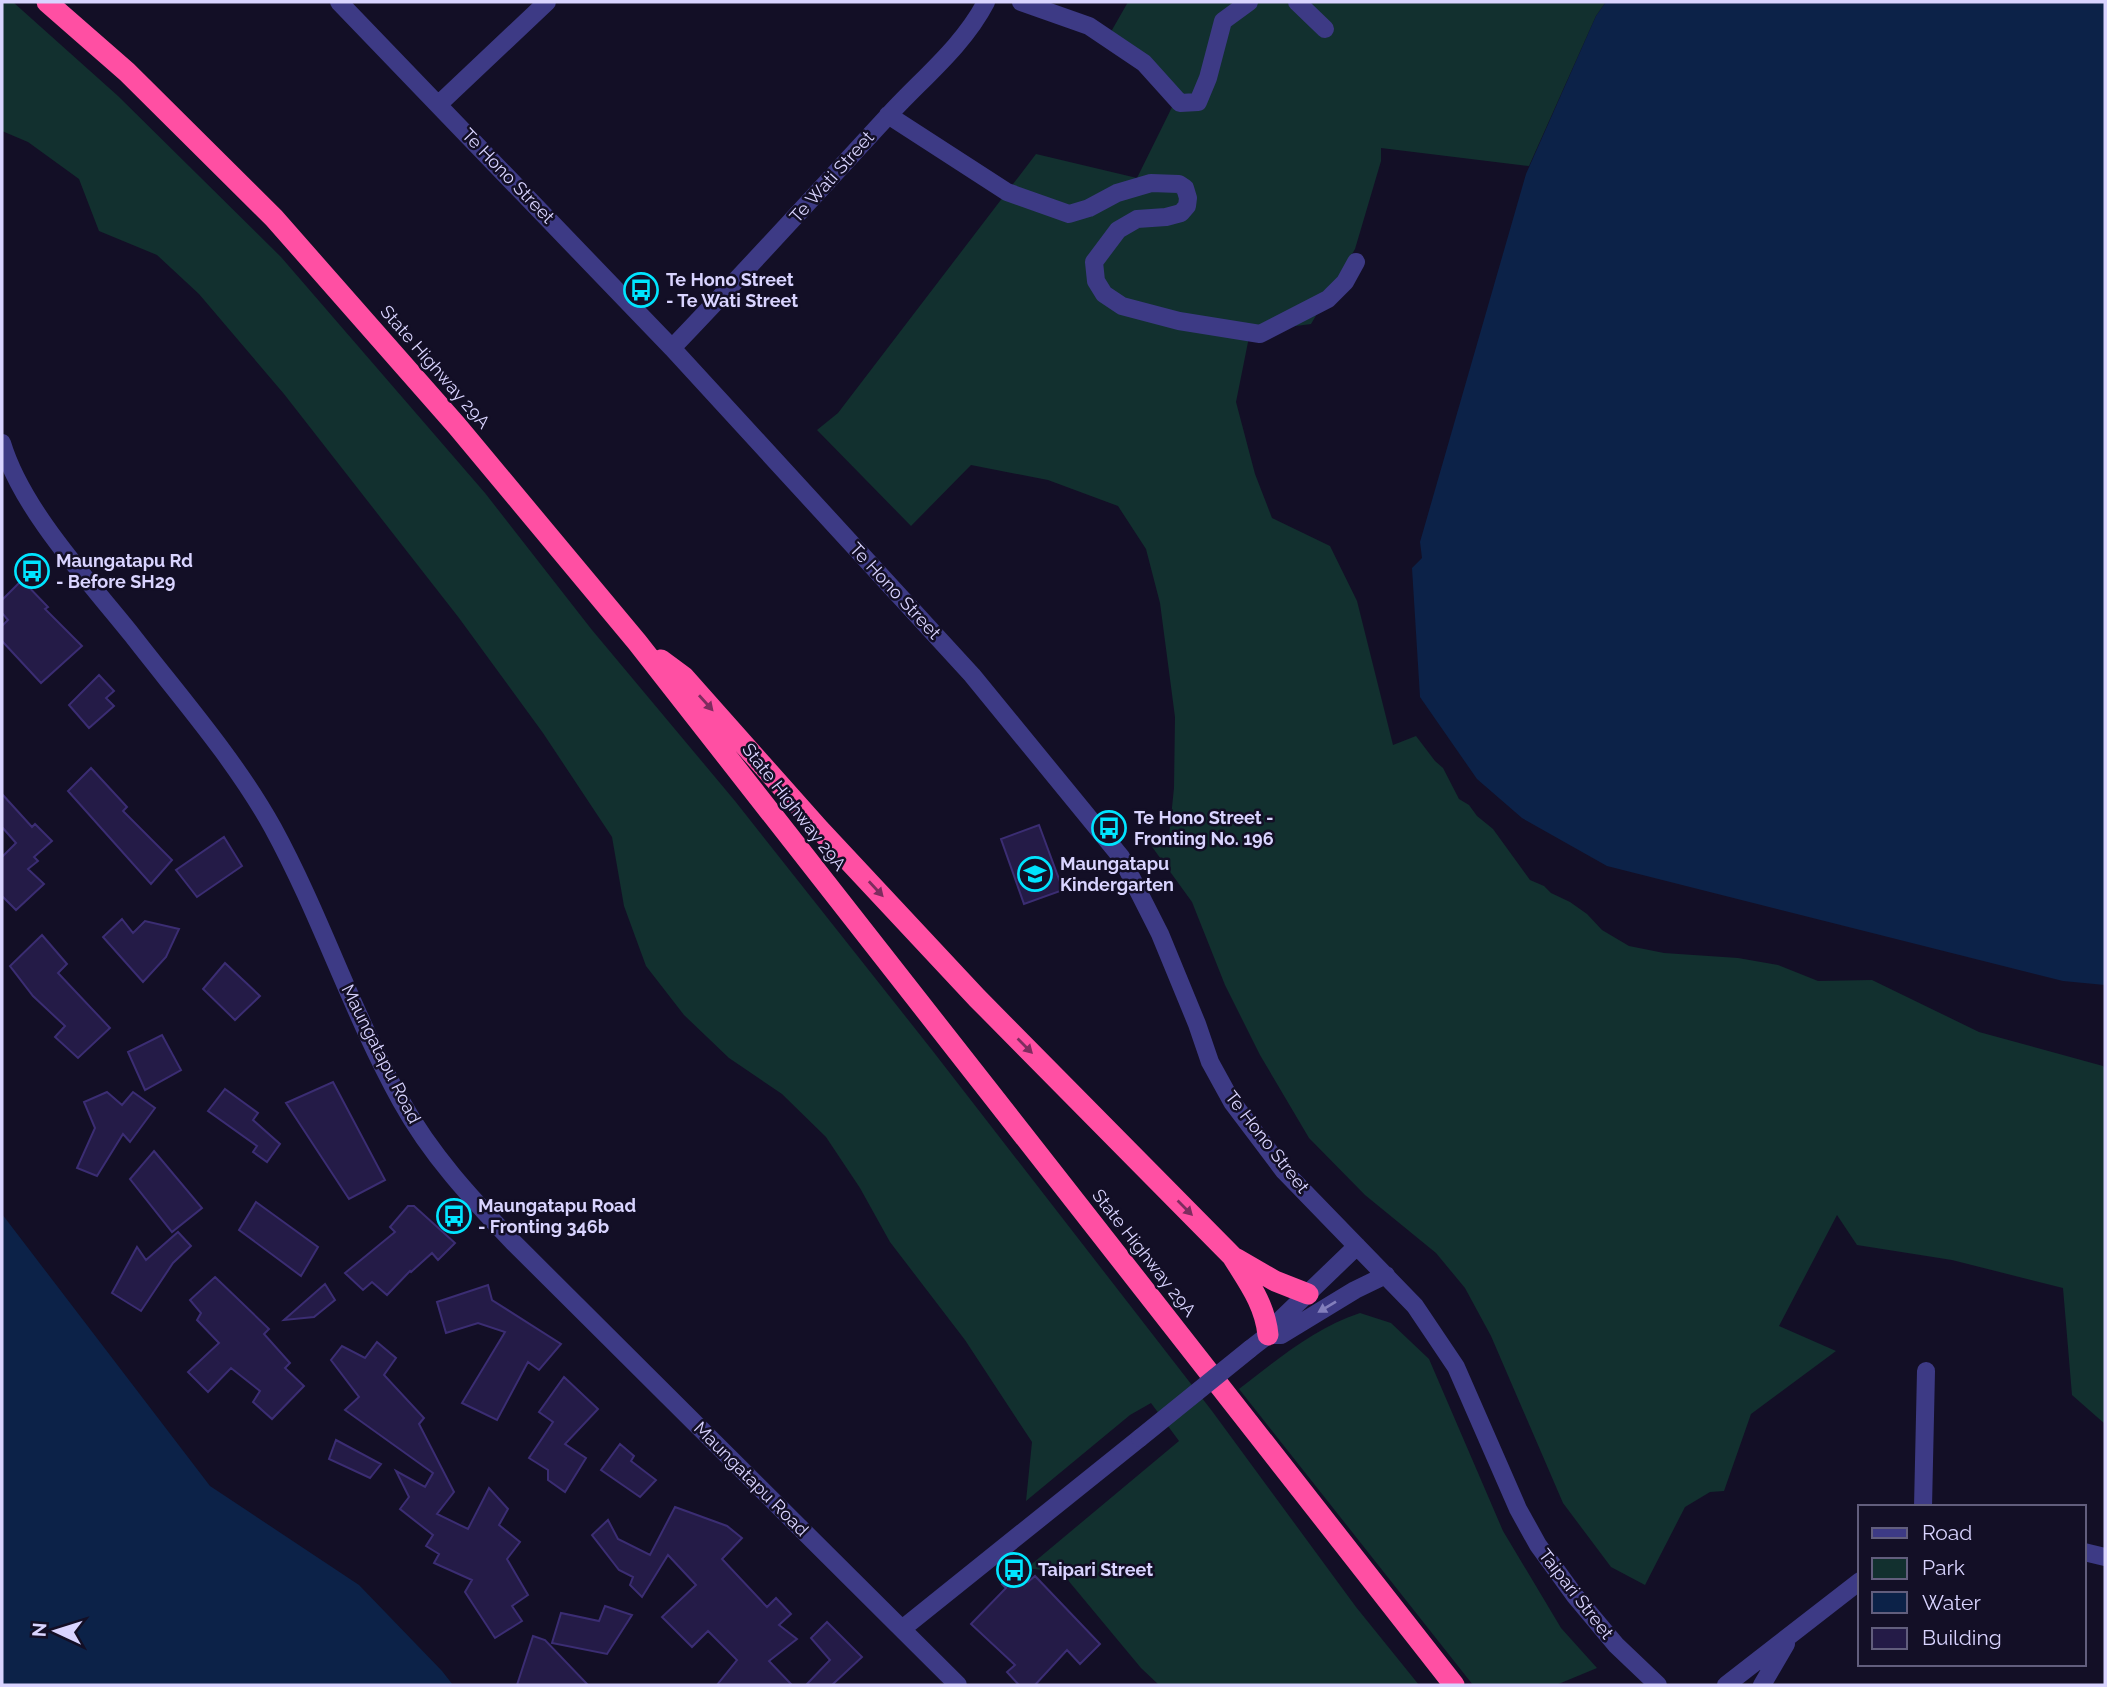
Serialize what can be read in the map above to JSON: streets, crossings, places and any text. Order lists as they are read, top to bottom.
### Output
{
  "streets": {
    "highway": ["State Highway 29A"],
    "street": [
      "Te Hono Street",
      "Te Wati Street",
      "Maungatapu Road",
      "Taipari Street"
    ]
  },
  "crossings": [
    ["Te Hono Street", "Te Wati Street"],
    ["Te Hono Street", "Taipari Street"]
  ],
  "places": {
    "bus stop": [
      "Te Hono Street - Te Wati Street",
      "Maungatapu Rd - Before SH29",
      "Te Hono Street - Fronting No. 196",
      "Maungatapu Road - Fronting 346b",
      "Taipari Street"
    ],
    "school or university": ["Maungatapu Kindergarten"]
  },
  "legend": [
    "Road",
    "Park",
    "Water",
    "Building"
  ],
  "north": "left"
}
